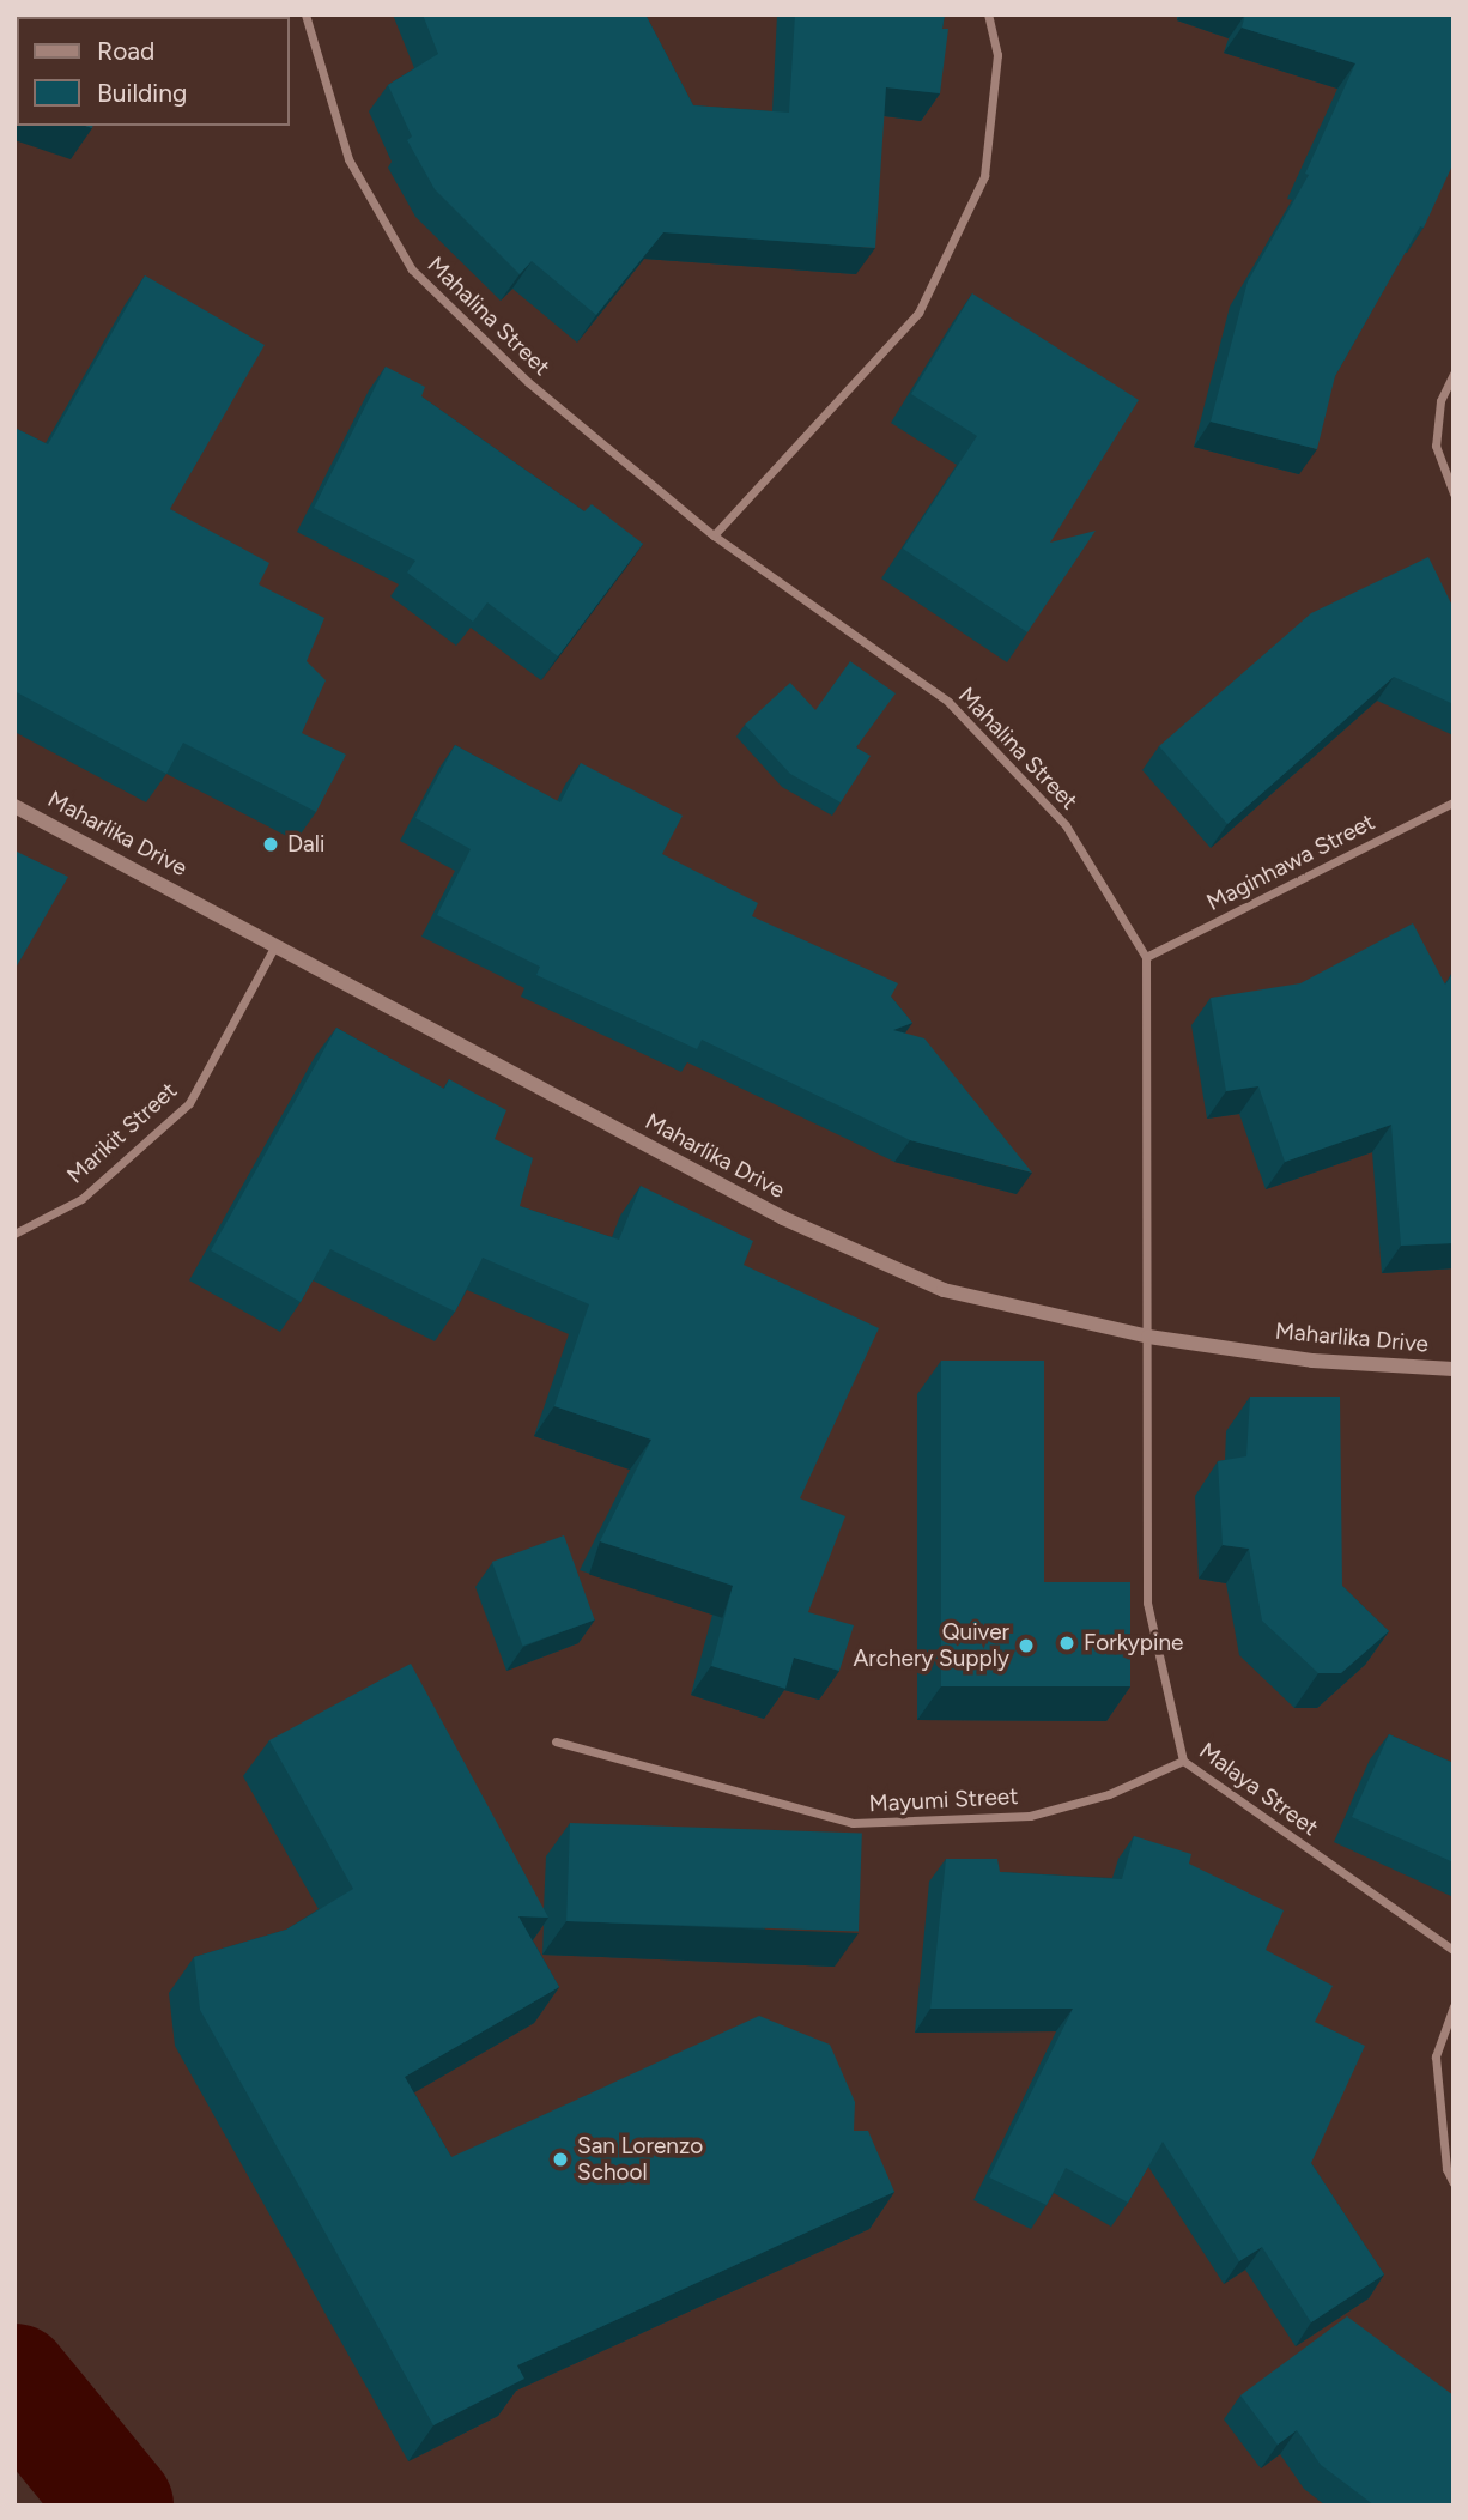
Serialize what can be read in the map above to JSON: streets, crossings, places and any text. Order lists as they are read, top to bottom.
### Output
{
  "streets": {
    "street": [
      "Mahalina Street",
      "Maharlika Drive",
      "Maginhawa Street",
      "Marikit Street",
      "Malaya Street",
      "Mayumi Street"
    ]
  },
  "crossings": [
    ["Mahalina Street", "Maginhawa Street"],
    ["Maharlika Drive", "Marikit Street"],
    ["Maharlika Drive", "Malaya Street"],
    ["Malaya Street", "Mayumi Street"]
  ],
  "places": [
    "Dali",
    "Forkypine",
    "Quiver Archery Supply",
    "San Lorenzo School"
  ],
  "legend": ["Road", "Building"]
}
